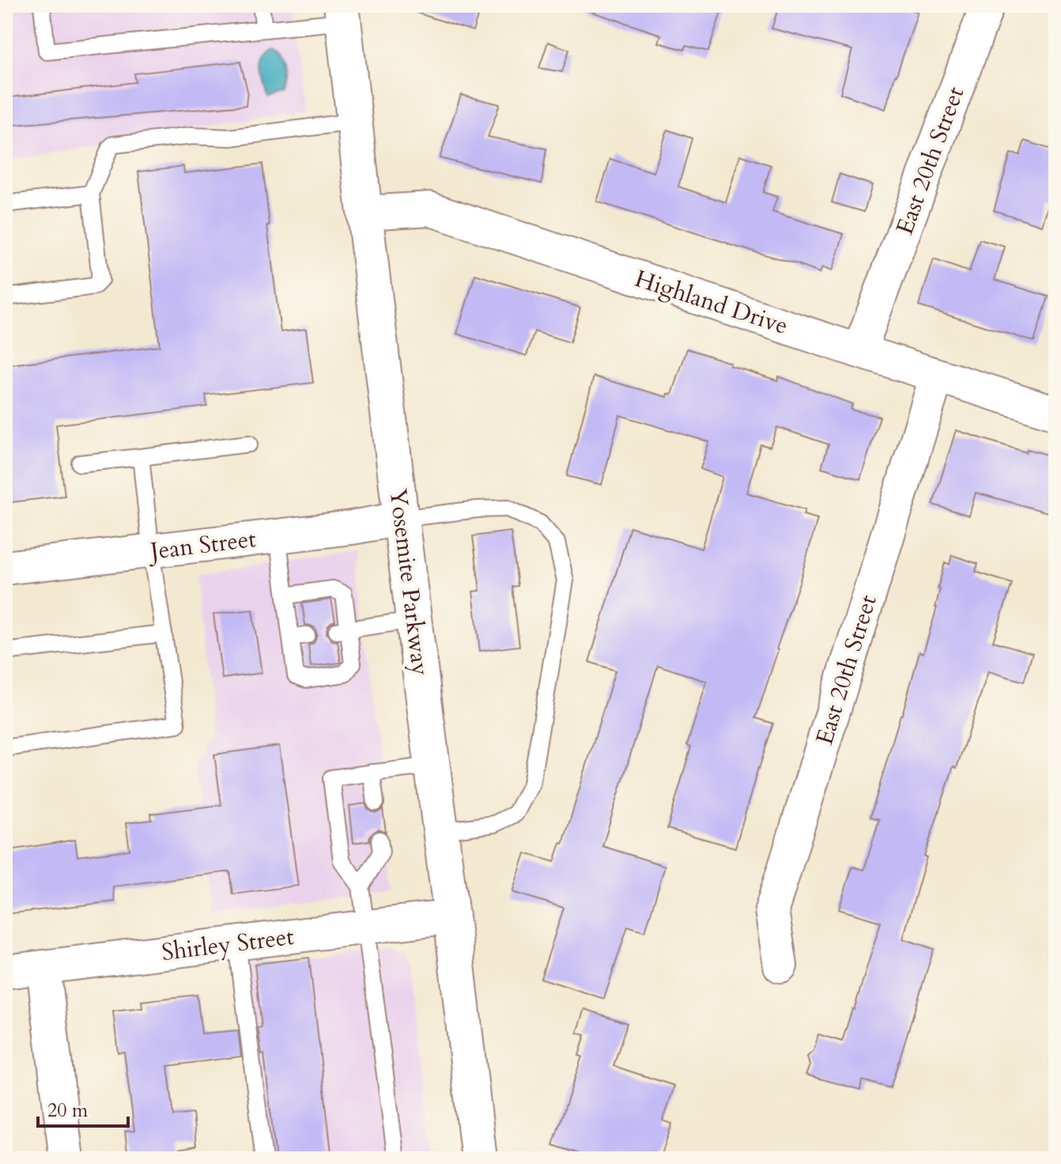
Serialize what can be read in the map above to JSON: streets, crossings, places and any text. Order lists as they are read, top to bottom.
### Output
{
  "streets": {
    "main road": ["Yosemite Parkway"],
    "street": [
      "East 20th Street",
      "Highland Drive",
      "Jean Street",
      "Shirley Street"
    ]
  },
  "crossings": [
    ["East 20th Street", "Highland Drive"],
    ["Highland Drive", "Yosemite Parkway"],
    ["Jean Street", "Yosemite Parkway"],
    ["Yosemite Parkway", "Shirley Street"]
  ],
  "scale_bar": "20 m"
}
